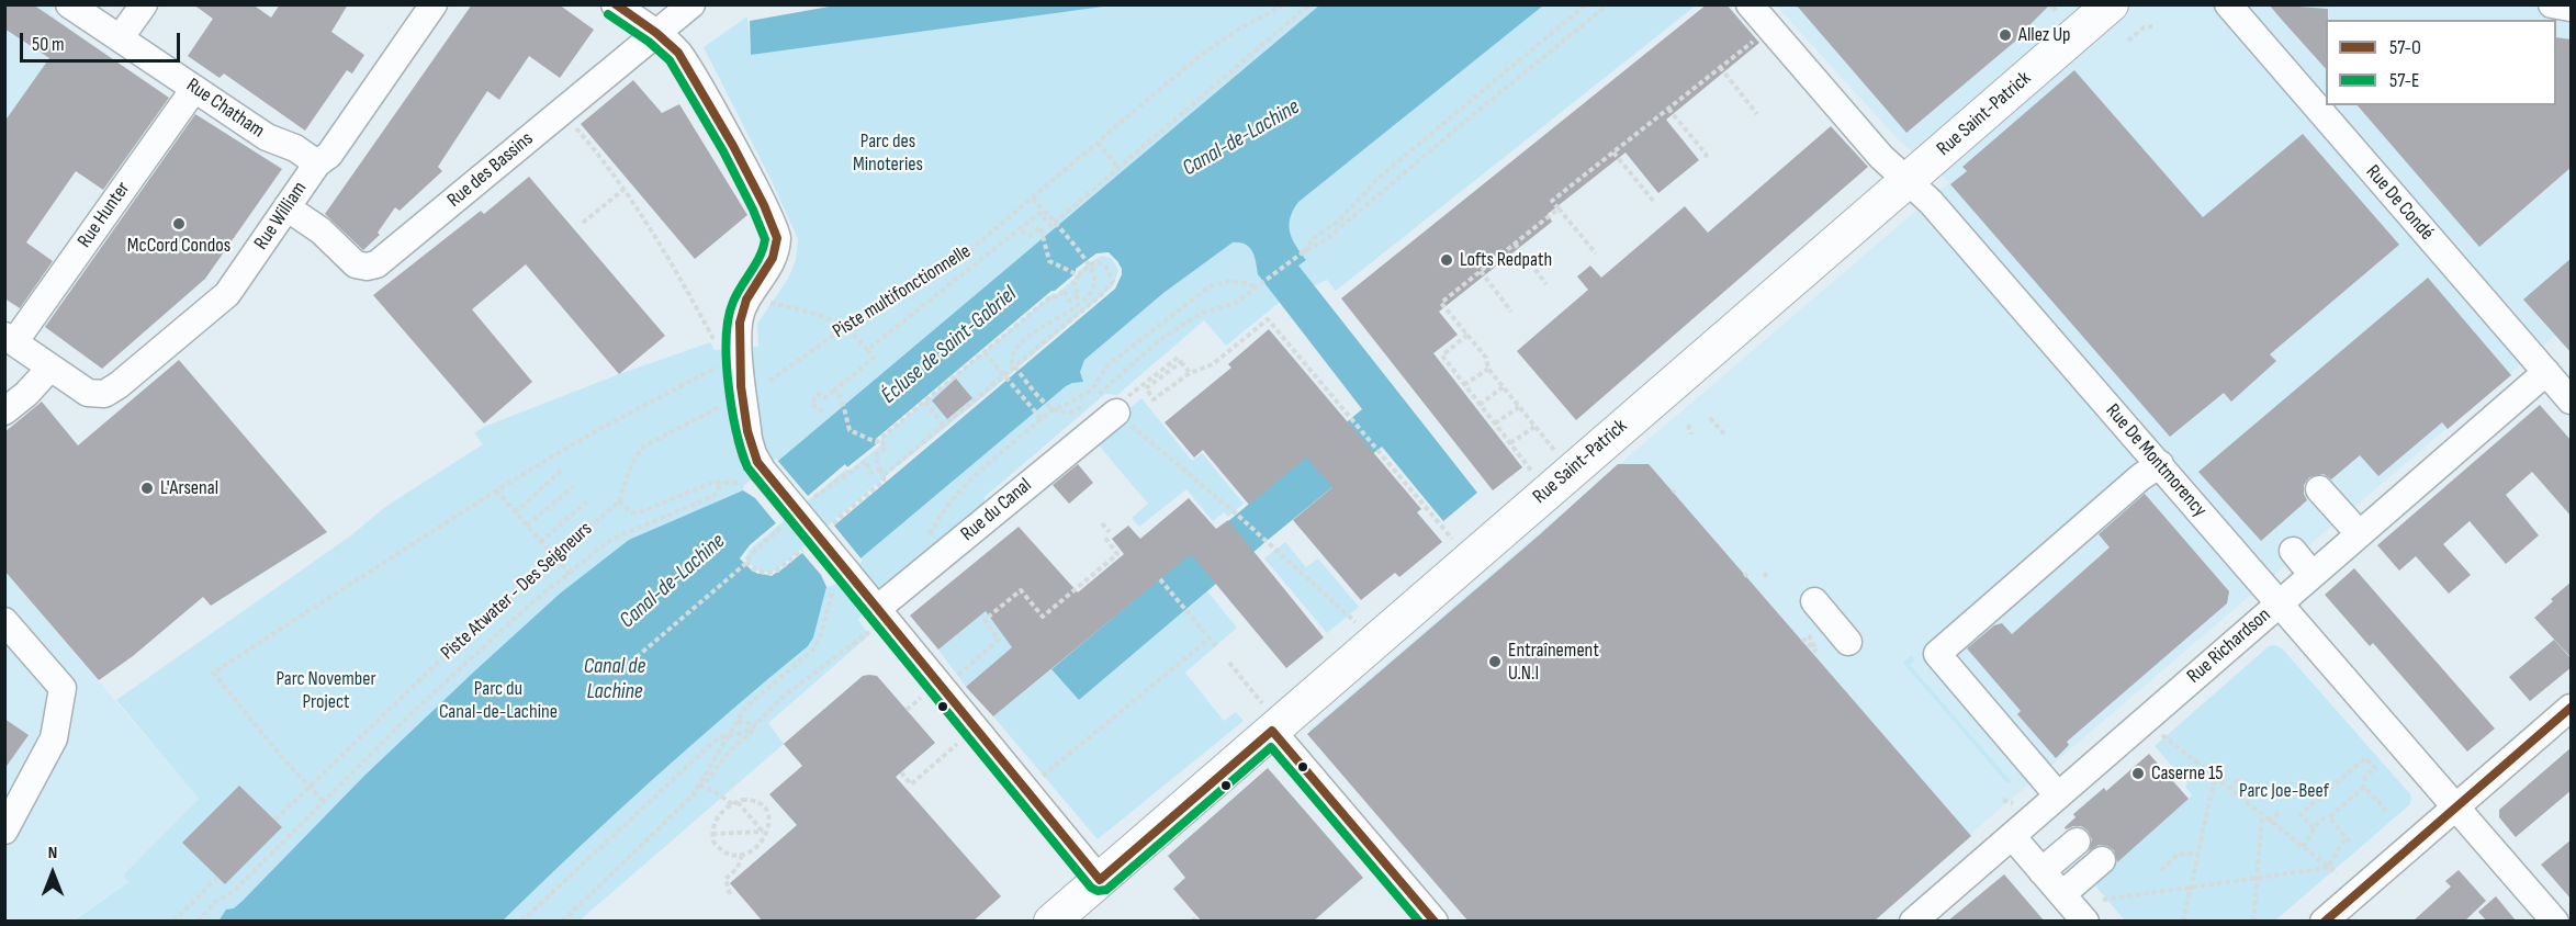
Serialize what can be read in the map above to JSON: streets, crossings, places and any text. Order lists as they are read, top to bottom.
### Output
{
  "streets": {
    "main road": ["Rue Saint-Patrick"],
    "street": [
      "Rue Chatham",
      "Rue des Bassins",
      "Rue De Condé",
      "Rue Hunter",
      "Rue William",
      "Rue De Montmorency",
      "Rue du Canal",
      "Rue Richardson"
    ],
    "path": ["Piste multifonctionnelle", "Piste Atwater - Des Seigneurs"]
  },
  "crossings": [
    ["Rue Chatham", "Rue Hunter"],
    ["Rue Chatham", "Rue William"],
    ["Rue Saint-Patrick", "Rue De Montmorency"],
    ["Rue des Bassins", "Rue William"],
    ["Rue De Condé", "Rue Richardson"],
    ["Rue De Montmorency", "Rue Richardson"]
  ],
  "water": ["Canal-de-Lachine", "Écluse de Saint-Gabriel", "Canal de Lachine"],
  "parks": [
    "Parc des Minoteries",
    "Parc November Project",
    "Parc du Canal-de-Lachine",
    "Parc Joe-Beef"
  ],
  "places": [
    "Allez Up",
    "McCord Condos",
    "Lofts Redpath",
    "L'Arsenal",
    "Entraînement U.N.I",
    "Caserne 15"
  ],
  "lines": ["transit line 57-O", "transit line 57-E"],
  "legend": ["57-O", "57-E"],
  "scale_bar": "50 m",
  "north": "top"
}
